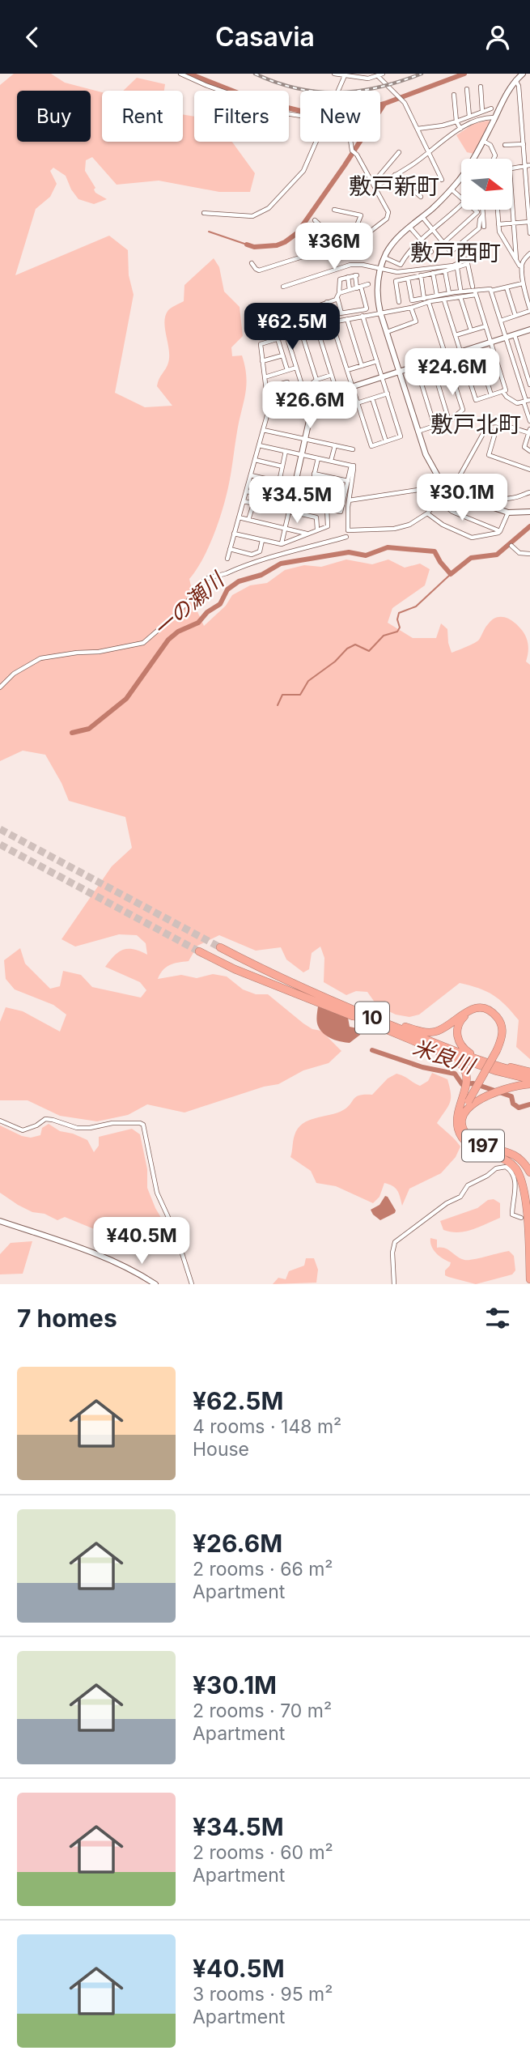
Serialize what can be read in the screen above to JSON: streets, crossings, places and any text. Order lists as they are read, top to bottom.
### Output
{
  "streets": {
    "highway": ["10", "197"]
  },
  "crossings": [
    ["10", "197"]
  ],
  "districts": ["敷戸新町", "敷戸西町", "敷戸北町"],
  "water": ["一の瀬川", "米良川"],
  "north": "right",
  "page": {
    "header": "Casavia",
    "chip": [
      "Buy",
      "Rent",
      "Filters",
      "New"
    ],
    "price": [
      "¥36M",
      "¥62.5M",
      "¥24.6M",
      "¥26.6M",
      "¥30.1M",
      "¥34.5M",
      "¥40.5M"
    ],
    "heading": "7 homes",
    "list": [
      {
        "name": "¥62.5M",
        "note": "4 rooms · 148 m² · House"
      },
      {
        "name": "¥26.6M",
        "note": "2 rooms · 66 m² · Apartment"
      },
      {
        "name": "¥30.1M",
        "note": "2 rooms · 70 m² · Apartment"
      },
      {
        "name": "¥34.5M",
        "note": "2 rooms · 60 m² · Apartment"
      },
      {
        "name": "¥40.5M",
        "note": "3 rooms · 95 m² · Apartment"
      }
    ]
  }
}
